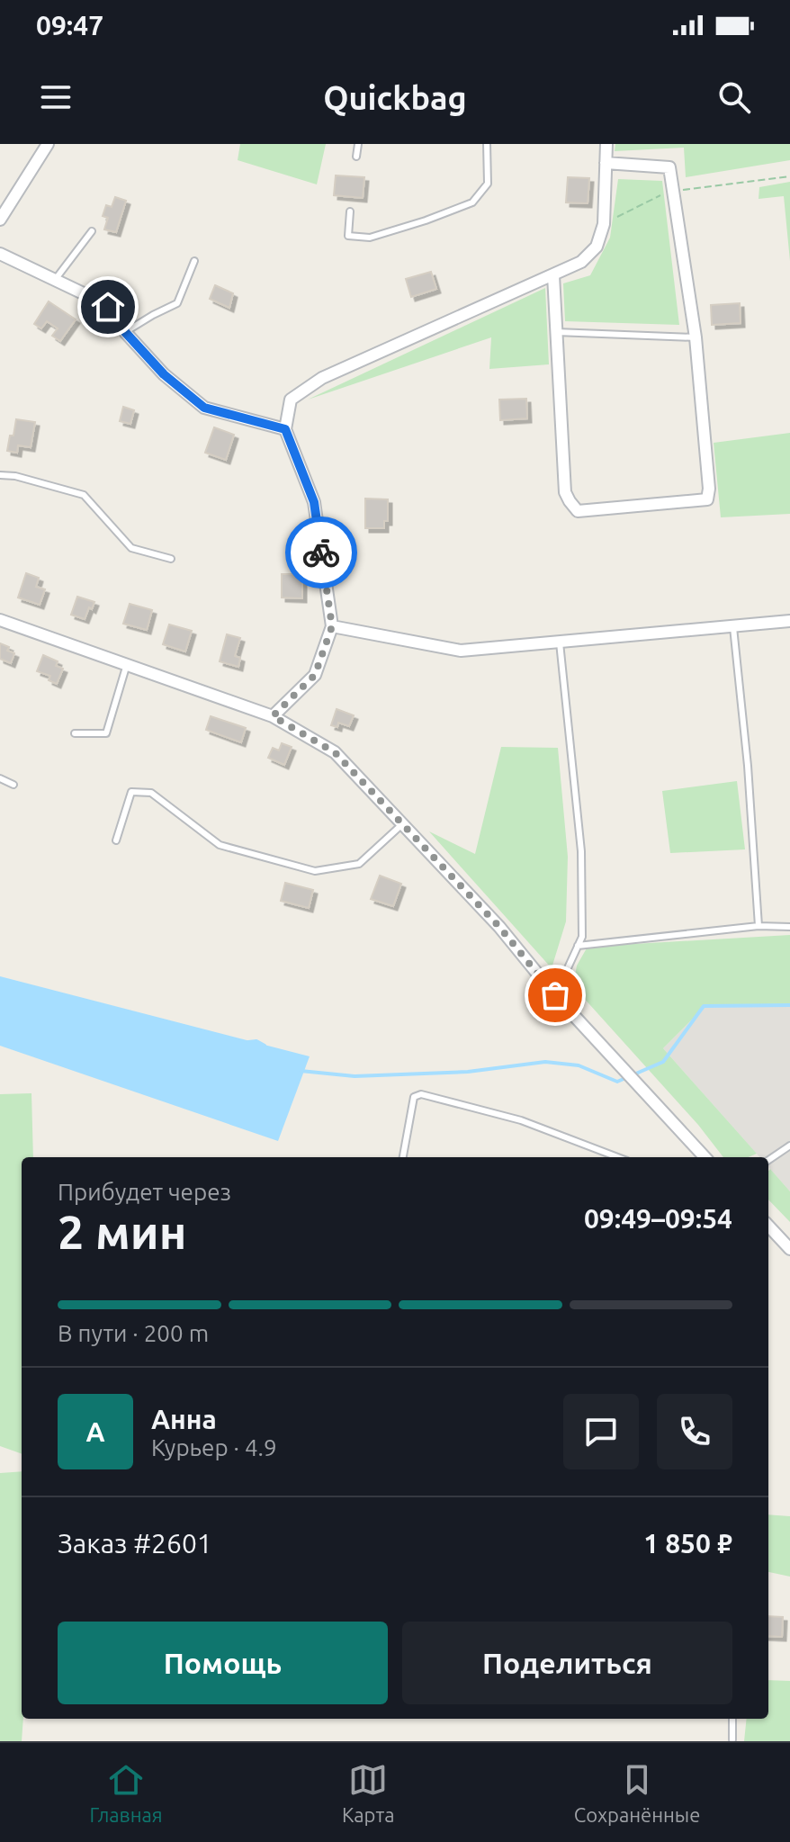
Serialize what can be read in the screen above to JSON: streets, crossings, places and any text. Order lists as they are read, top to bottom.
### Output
{
  "page": {
    "status": "09:47",
    "header": "Quickbag",
    "heading": ["2 мин", "Прибудет через", "09:49–09:54"],
    "panel": [
      "Анна",
      "Курьер · 4.9",
      "Заказ #2601",
      "1 850 ₽"
    ],
    "bar": "В пути · 200 m",
    "round": "А",
    "buttons": ["Помощь", "Поделиться"],
    "tabs": ["Главная", "Карта", "Сохранённые"]
  }
}
